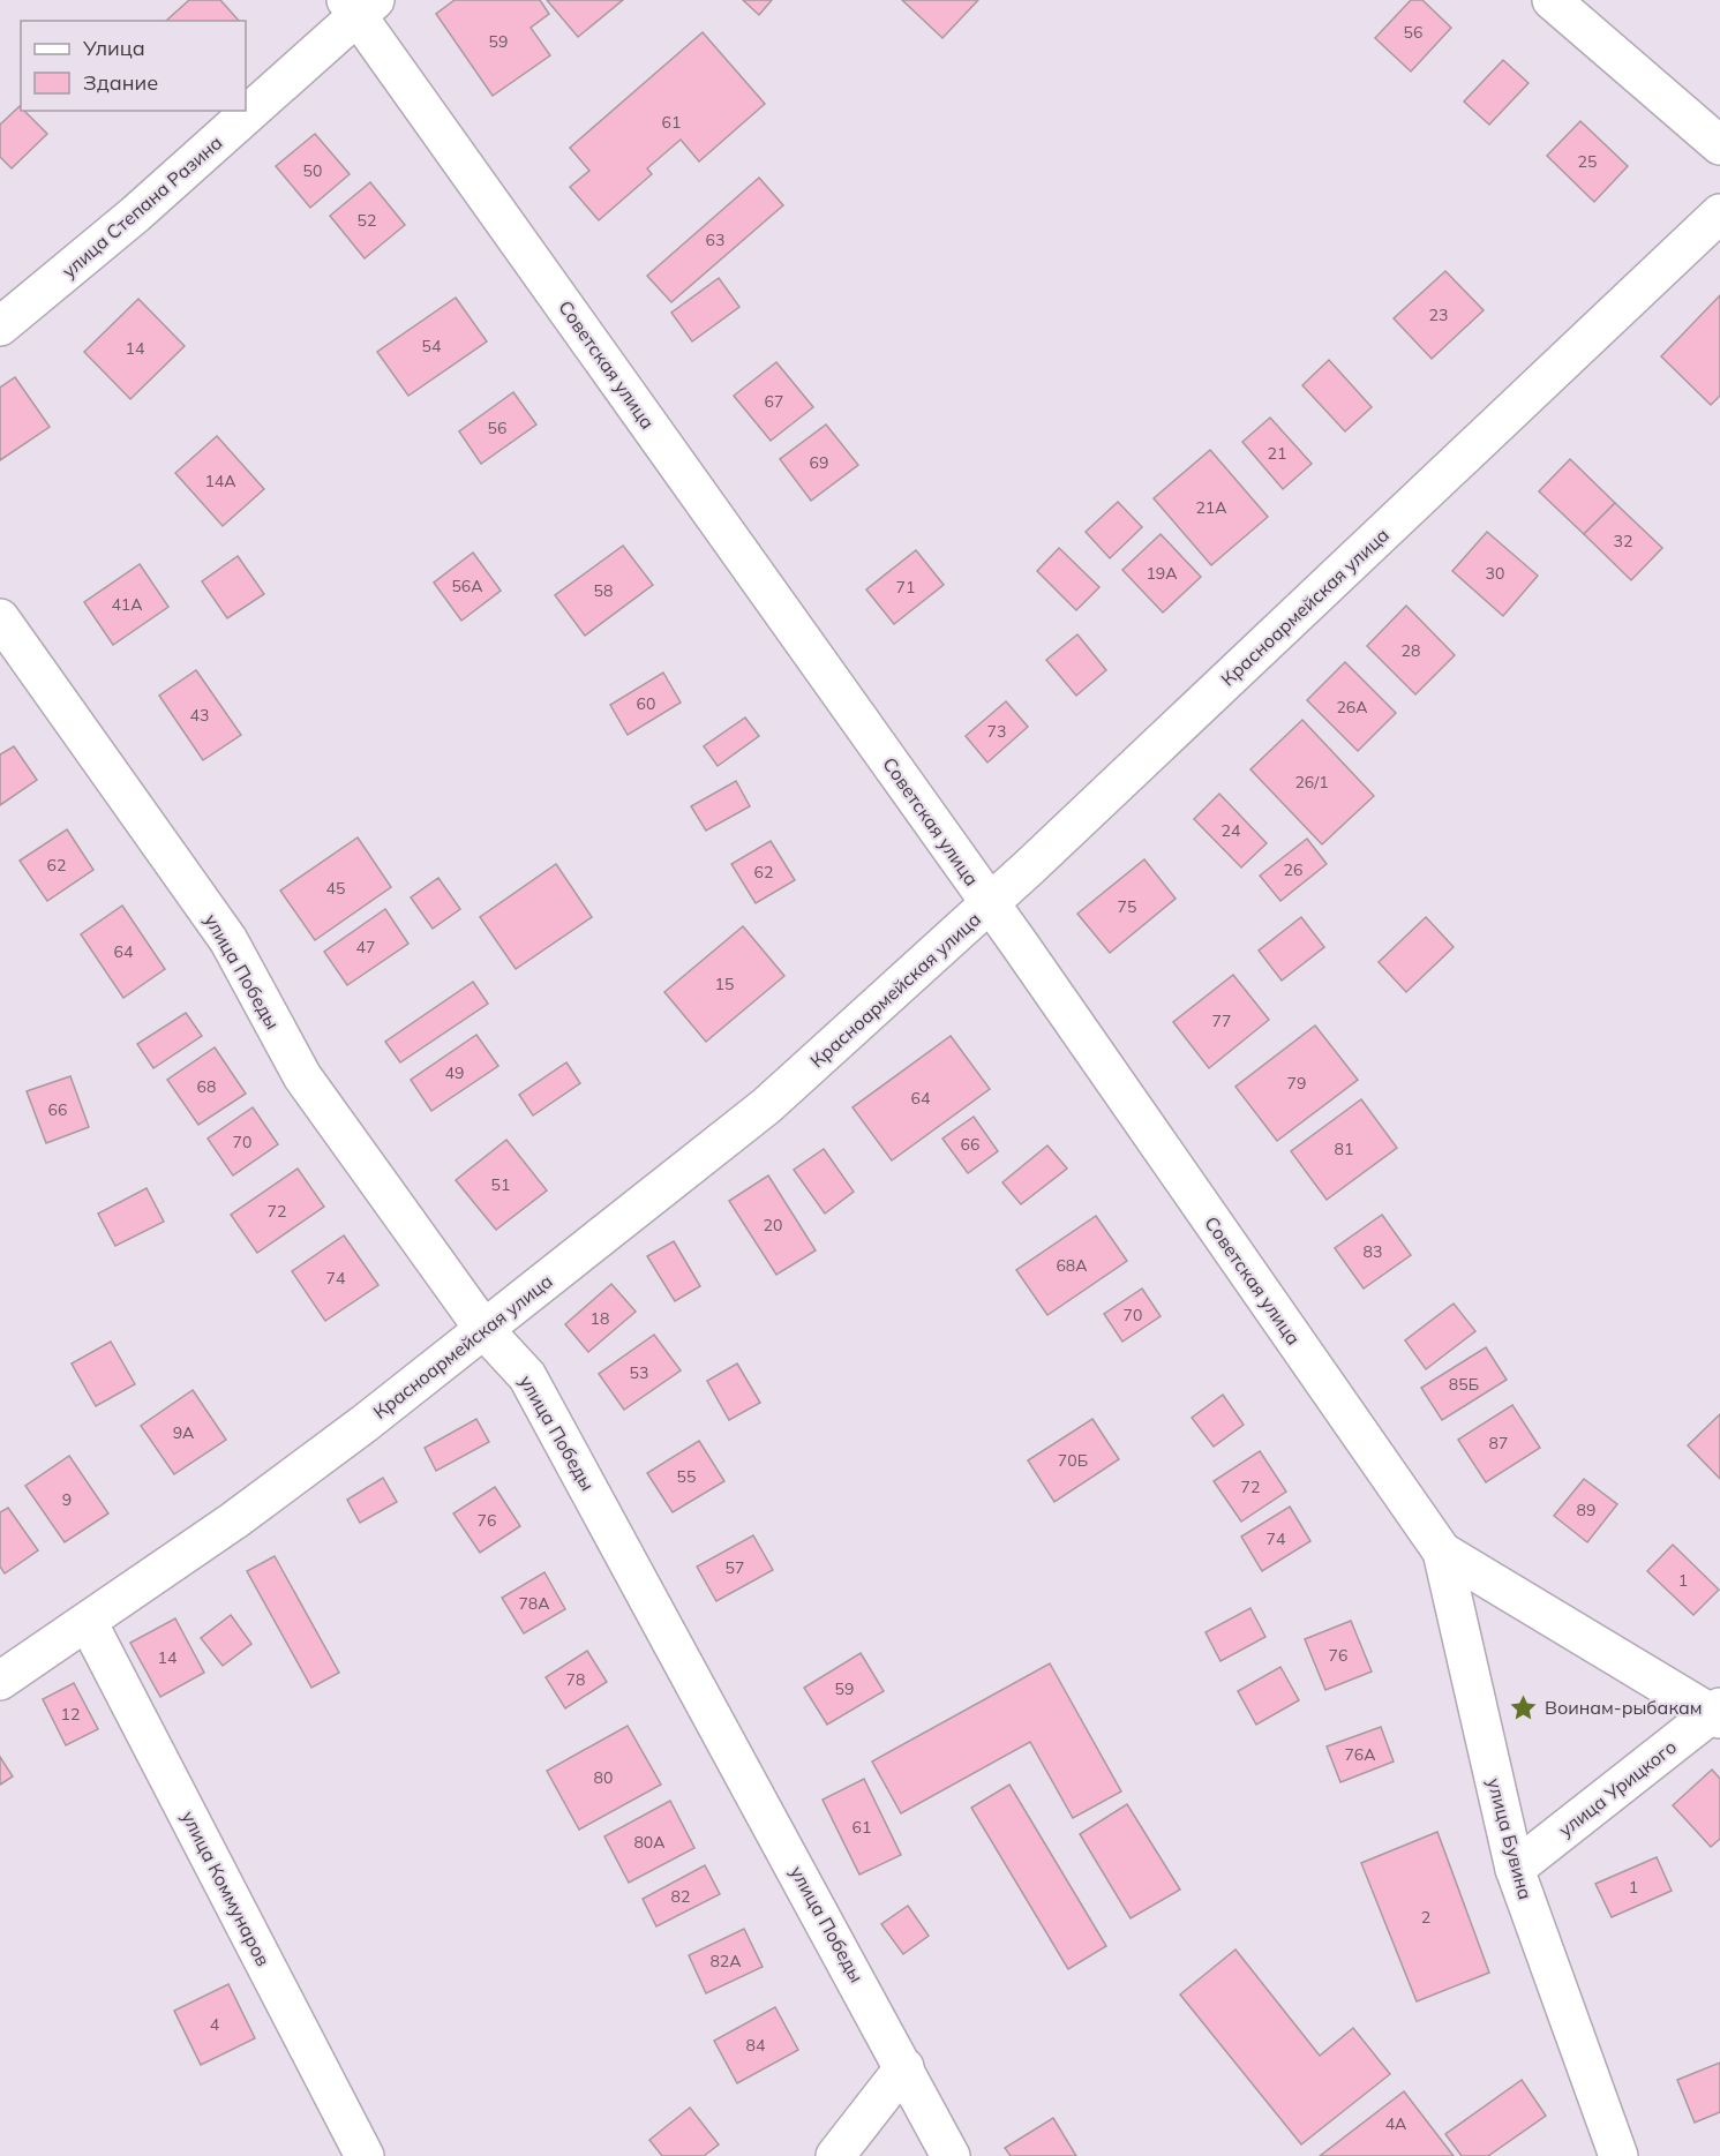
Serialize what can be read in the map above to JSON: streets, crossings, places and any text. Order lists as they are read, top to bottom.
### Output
{
  "streets": {
    "street": [
      "улица Степана Разина",
      "Советская улица",
      "Красноармейская улица",
      "улица Победы",
      "улица Урицкого",
      "улица Бувина",
      "улица Коммунаров"
    ]
  },
  "crossings": [
    ["улица Степана Разина", "Советская улица"],
    ["Советская улица", "Красноармейская улица"],
    ["Советская улица", "улица Урицкого"],
    ["Советская улица", "улица Бувина"],
    ["Красноармейская улица", "улица Победы"],
    ["Красноармейская улица", "улица Коммунаров"],
    ["улица Урицкого", "улица Бувина"]
  ],
  "places": {
    "place": ["Воинам-рыбакам"]
  },
  "house_numbers": [
    "56",
    "59",
    "61",
    "25",
    "50",
    "52",
    "63",
    "23",
    "54",
    "14",
    "67",
    "56",
    "21",
    "69",
    "14А",
    "21А",
    "32",
    "19А",
    "30",
    "56А",
    "71",
    "58",
    "41А",
    "28",
    "60",
    "26А",
    "43",
    "73",
    "26/1",
    "24",
    "62",
    "26",
    "62",
    "45",
    "75",
    "47",
    "64",
    "15",
    "77",
    "49",
    "79",
    "68",
    "64",
    "66",
    "70",
    "66",
    "81",
    "51",
    "72",
    "20",
    "83",
    "68А",
    "74",
    "70",
    "18",
    "53",
    "85Б",
    "9А",
    "87",
    "70Б",
    "55",
    "72",
    "9",
    "89",
    "76",
    "74",
    "57",
    "1",
    "78А",
    "76",
    "14",
    "78",
    "59",
    "12",
    "76А",
    "80",
    "61",
    "80А",
    "1",
    "82",
    "2",
    "82А",
    "4",
    "84",
    "4А"
  ],
  "legend": ["Улица", "Здание"]
}
